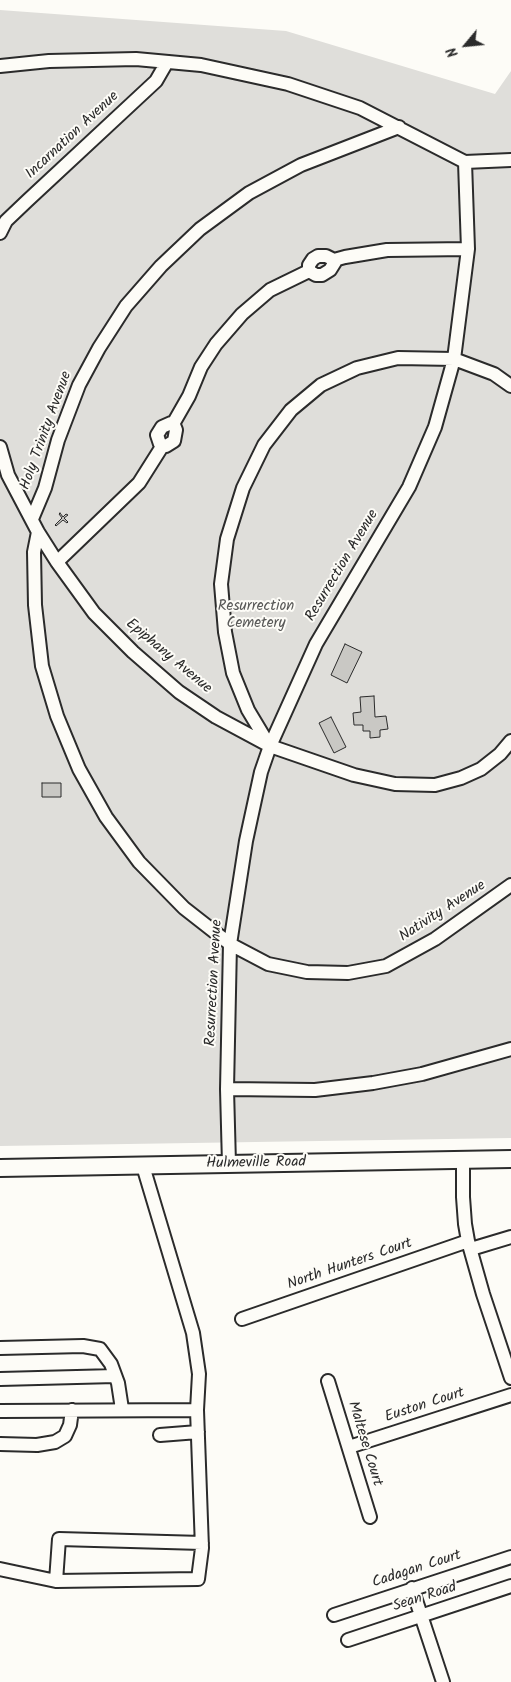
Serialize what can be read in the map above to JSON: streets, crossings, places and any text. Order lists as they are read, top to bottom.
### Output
{
  "streets": {
    "main road": ["Hulmeville Road"],
    "street": [
      "Incarnation Avenue",
      "Holy Trinity Avenue",
      "Resurrection Avenue",
      "Epiphany Avenue",
      "Nativity Avenue",
      "North Hunters Court",
      "Euston Court",
      "Maltese Court",
      "Cadagan Court",
      "Sean Road"
    ]
  },
  "crossings": [
    ["Holy Trinity Avenue", "Epiphany Avenue"],
    ["Resurrection Avenue", "Epiphany Avenue"],
    ["Resurrection Avenue", "Nativity Avenue"],
    ["Resurrection Avenue", "Hulmeville Road"],
    ["Epiphany Avenue", "Nativity Avenue"],
    ["Euston Court", "Maltese Court"]
  ],
  "parks": ["Resurrection Cemetery"],
  "north": "bottom left"
}
